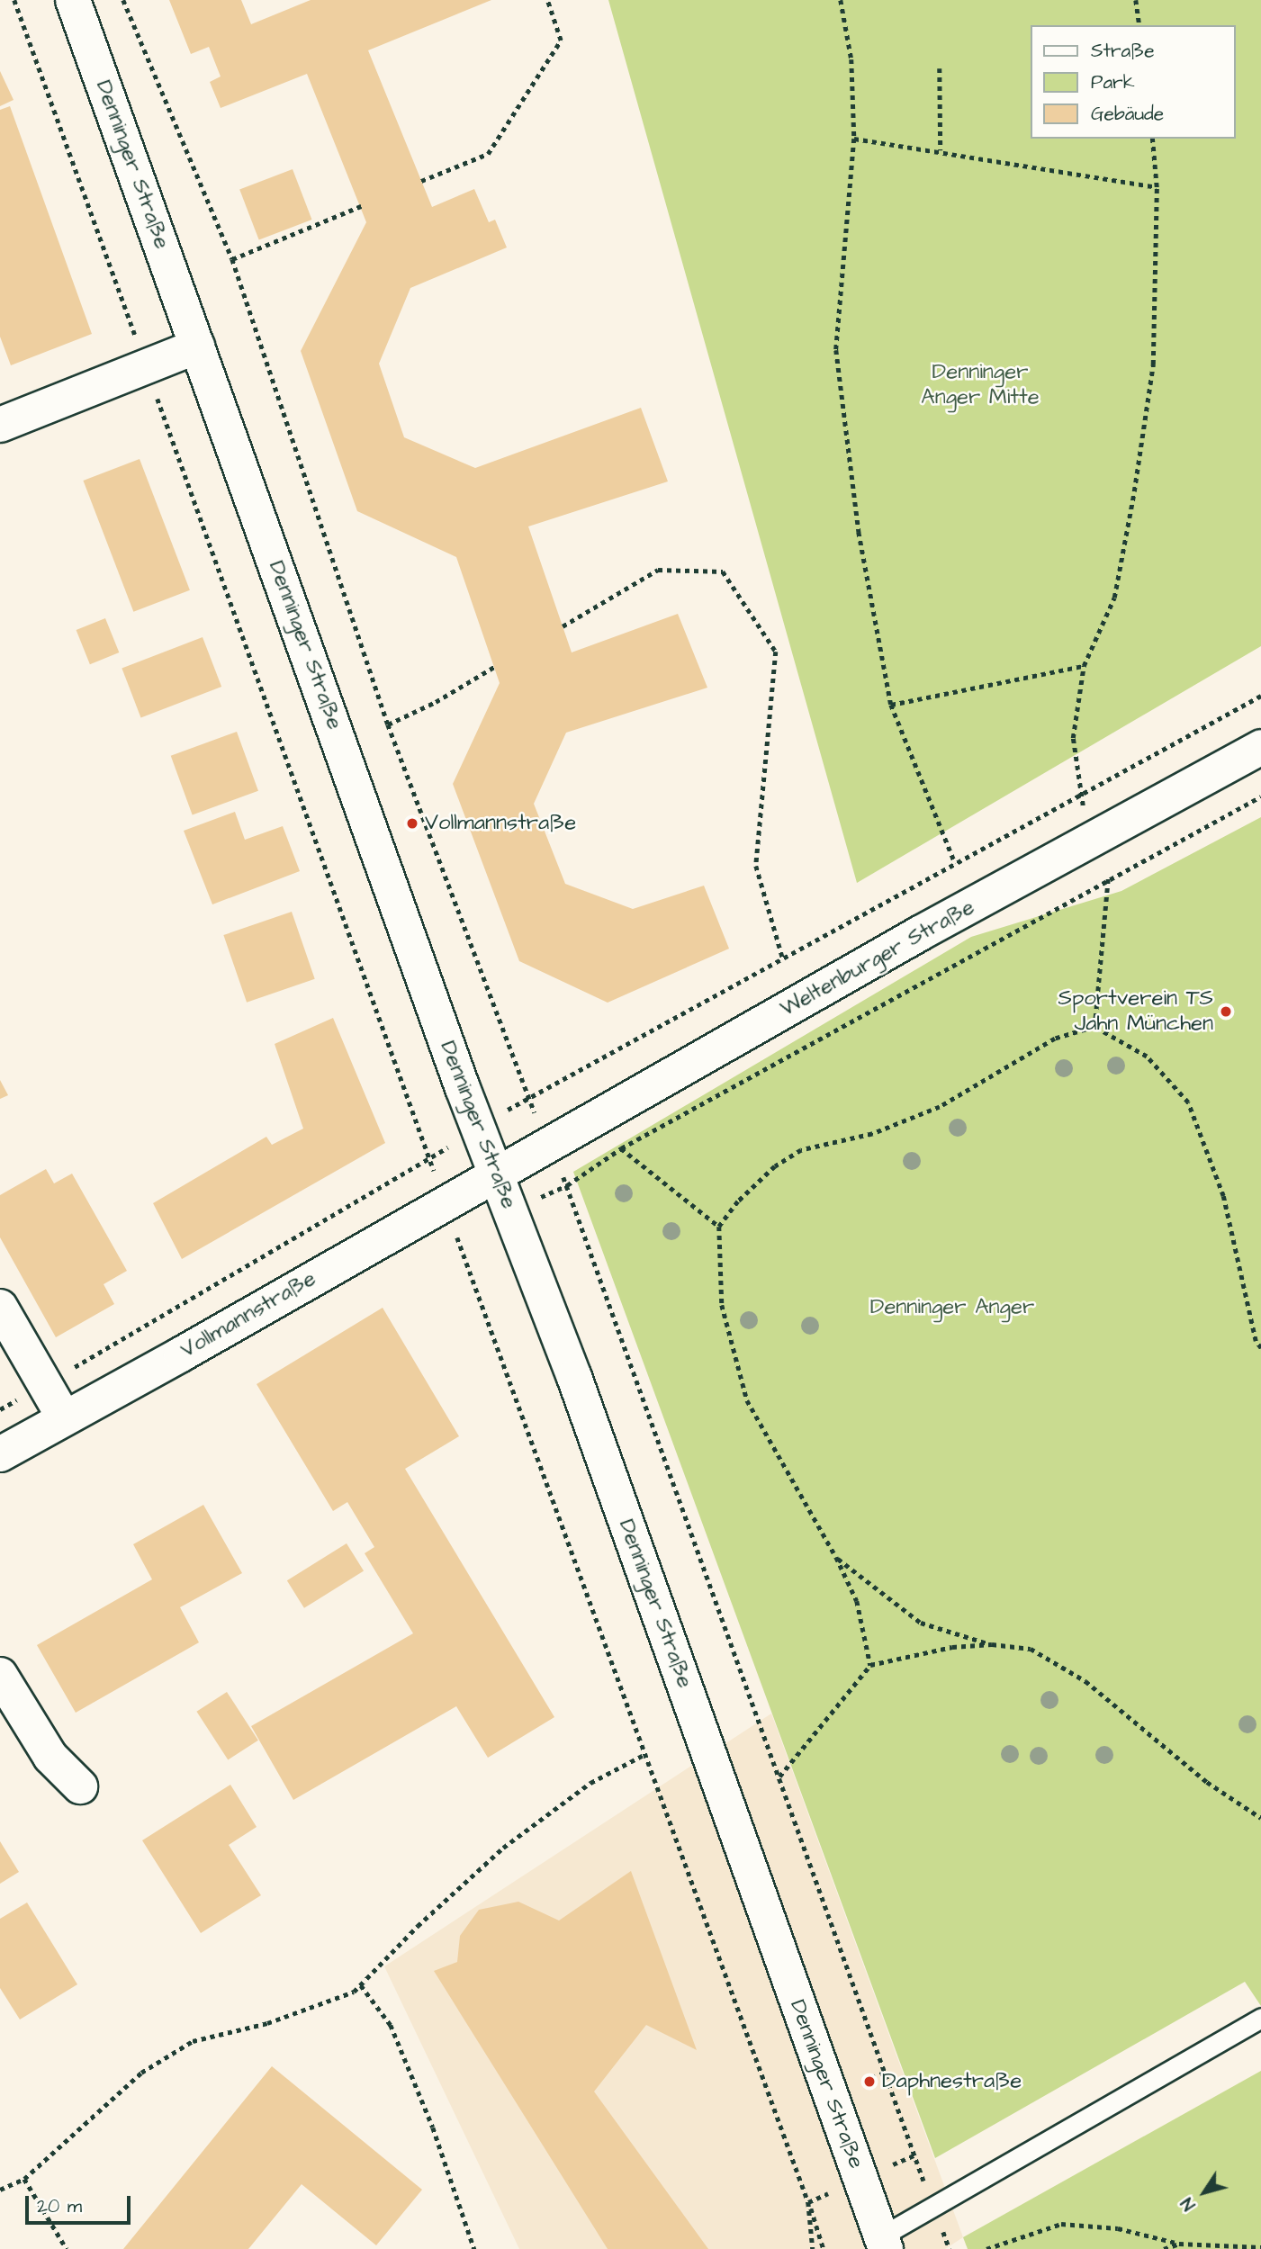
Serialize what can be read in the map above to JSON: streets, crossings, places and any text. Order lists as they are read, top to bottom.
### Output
{
  "streets": {
    "street": ["Denninger Straße", "Weltenburger Straße", "Vollmannstraße"]
  },
  "crossings": [
    ["Denninger Straße", "Weltenburger Straße"],
    ["Denninger Straße", "Vollmannstraße"],
    ["Weltenburger Straße", "Vollmannstraße"]
  ],
  "parks": ["Denninger Anger Mitte", "Denninger Anger"],
  "places": ["Vollmannstraße", "Sportverein TS Jahn München", "Daphnestraße"],
  "legend": ["Straße", "Park", "Gebäude"],
  "scale_bar": "20 m",
  "north": "bottom left"
}
